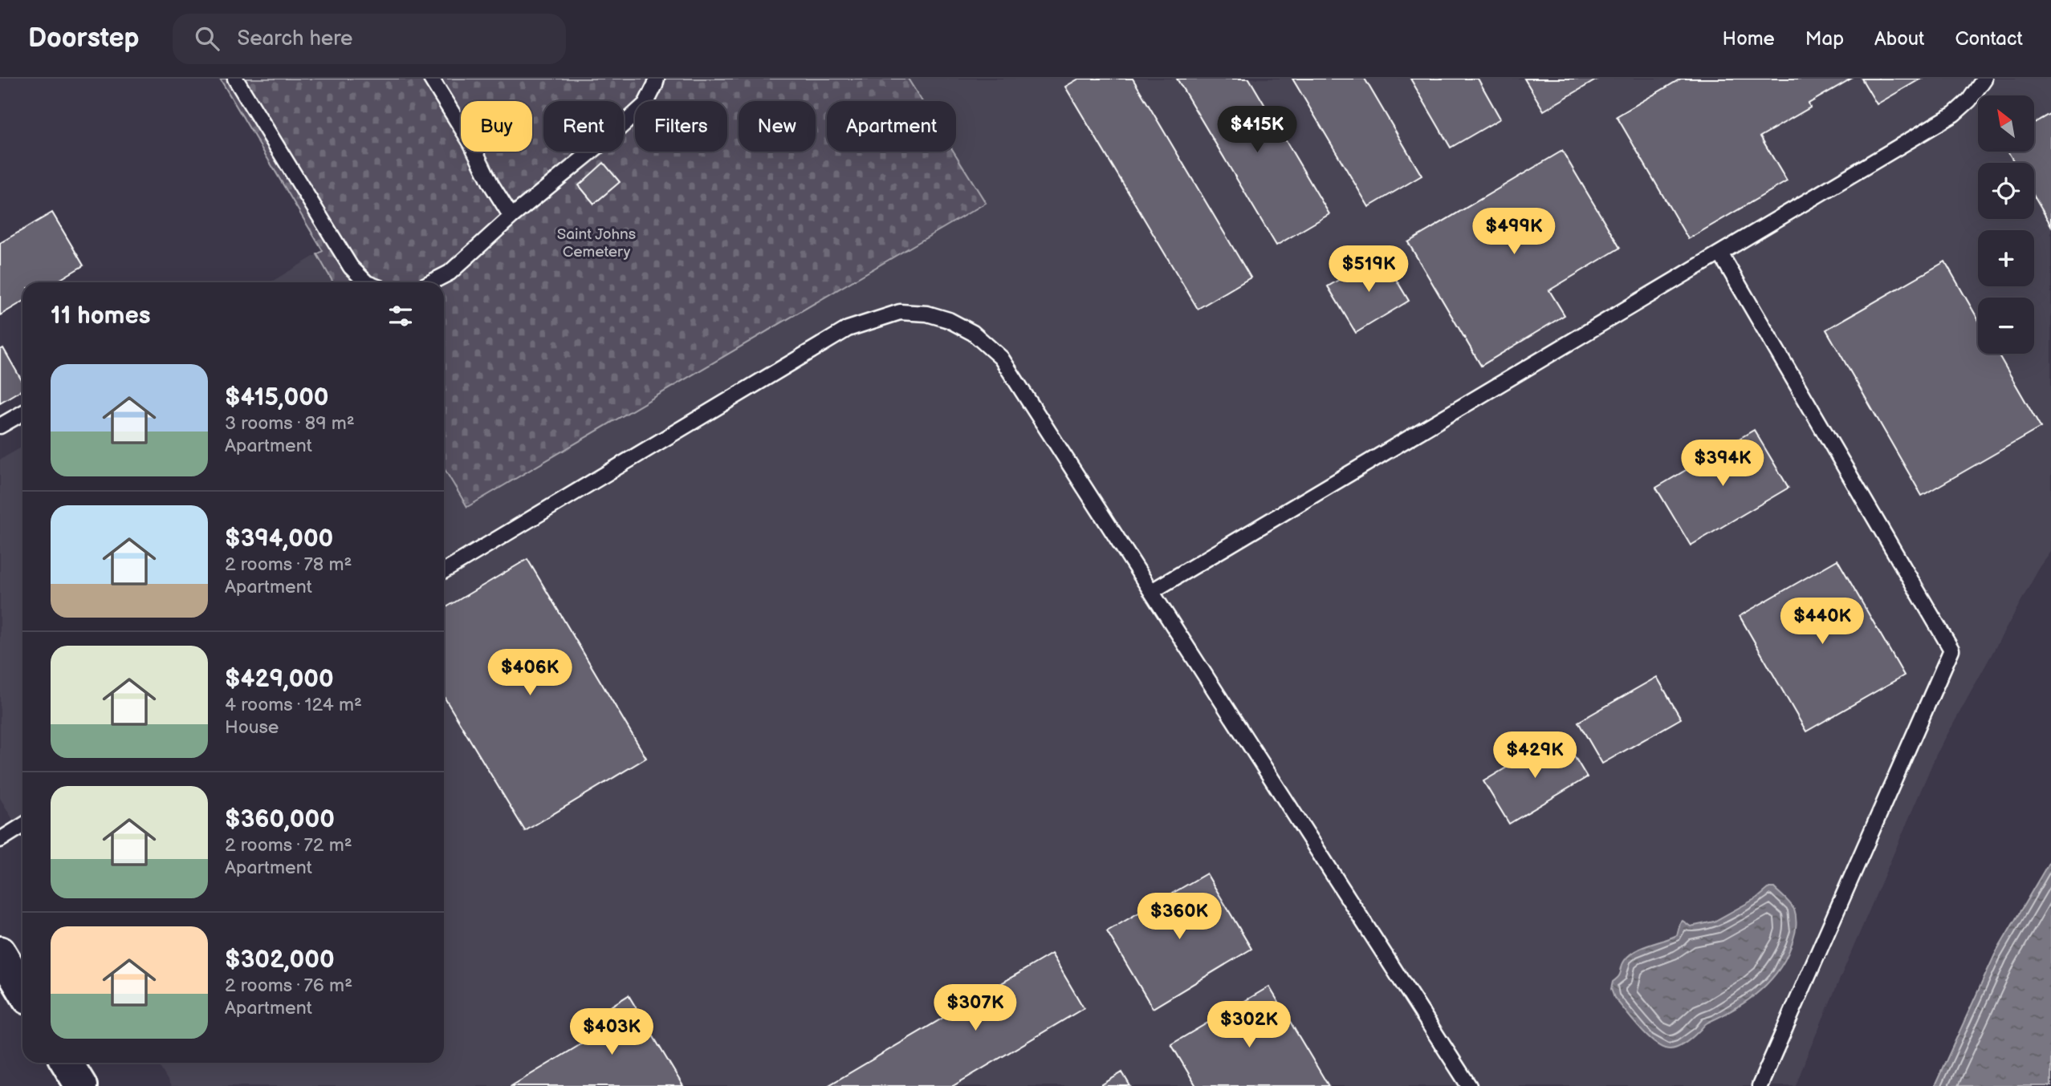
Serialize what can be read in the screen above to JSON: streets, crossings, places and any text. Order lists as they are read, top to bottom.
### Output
{
  "parks": ["Saint Johns Cemetery"],
  "north": "top left",
  "page": {
    "header": "Doorstep",
    "search": "Search here",
    "nav": [
      "Home",
      "Map",
      "About",
      "Contact"
    ],
    "map_buttons": ["+", "−"],
    "chip": [
      "Buy",
      "Rent",
      "Filters",
      "New",
      "Apartment"
    ],
    "price": [
      "$415K",
      "$499K",
      "$519K",
      "$394K",
      "$440K",
      "$406K",
      "$429K",
      "$360K",
      "$307K",
      "$302K",
      "$403K"
    ],
    "heading": "11 homes",
    "list": [
      {
        "name": "$415,000",
        "note": "3 rooms · 89 m² · Apartment"
      },
      {
        "name": "$394,000",
        "note": "2 rooms · 78 m² · Apartment"
      },
      {
        "name": "$429,000",
        "note": "4 rooms · 124 m² · House"
      },
      {
        "name": "$360,000",
        "note": "2 rooms · 72 m² · Apartment"
      },
      {
        "name": "$302,000",
        "note": "2 rooms · 76 m² · Apartment"
      }
    ]
  }
}
